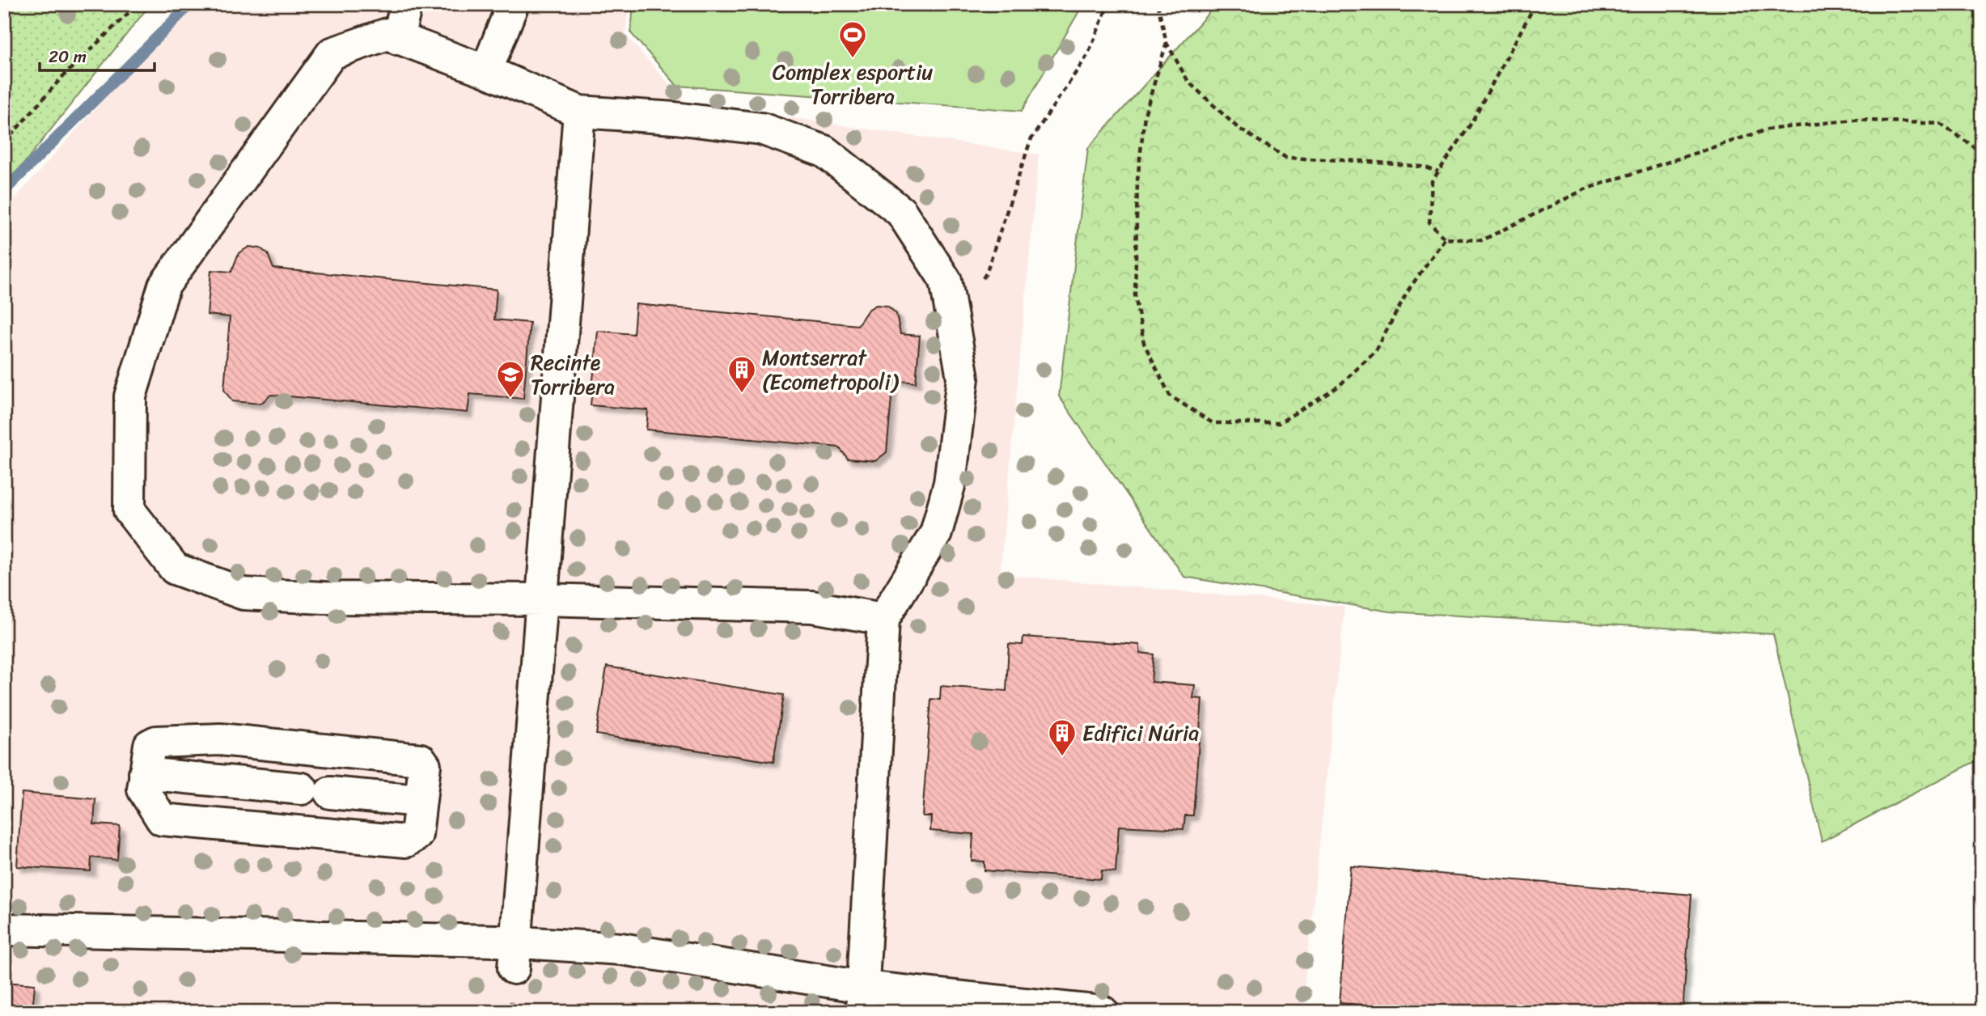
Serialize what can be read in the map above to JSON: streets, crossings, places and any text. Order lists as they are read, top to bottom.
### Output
{
  "places": {
    "sports": ["Complex esportiu Torribera"],
    "building": ["Montserrat (Ecometropoli)", "Edifici Núria"],
    "school or university": ["Recinte Torribera"]
  },
  "scale_bar": "20 m"
}
